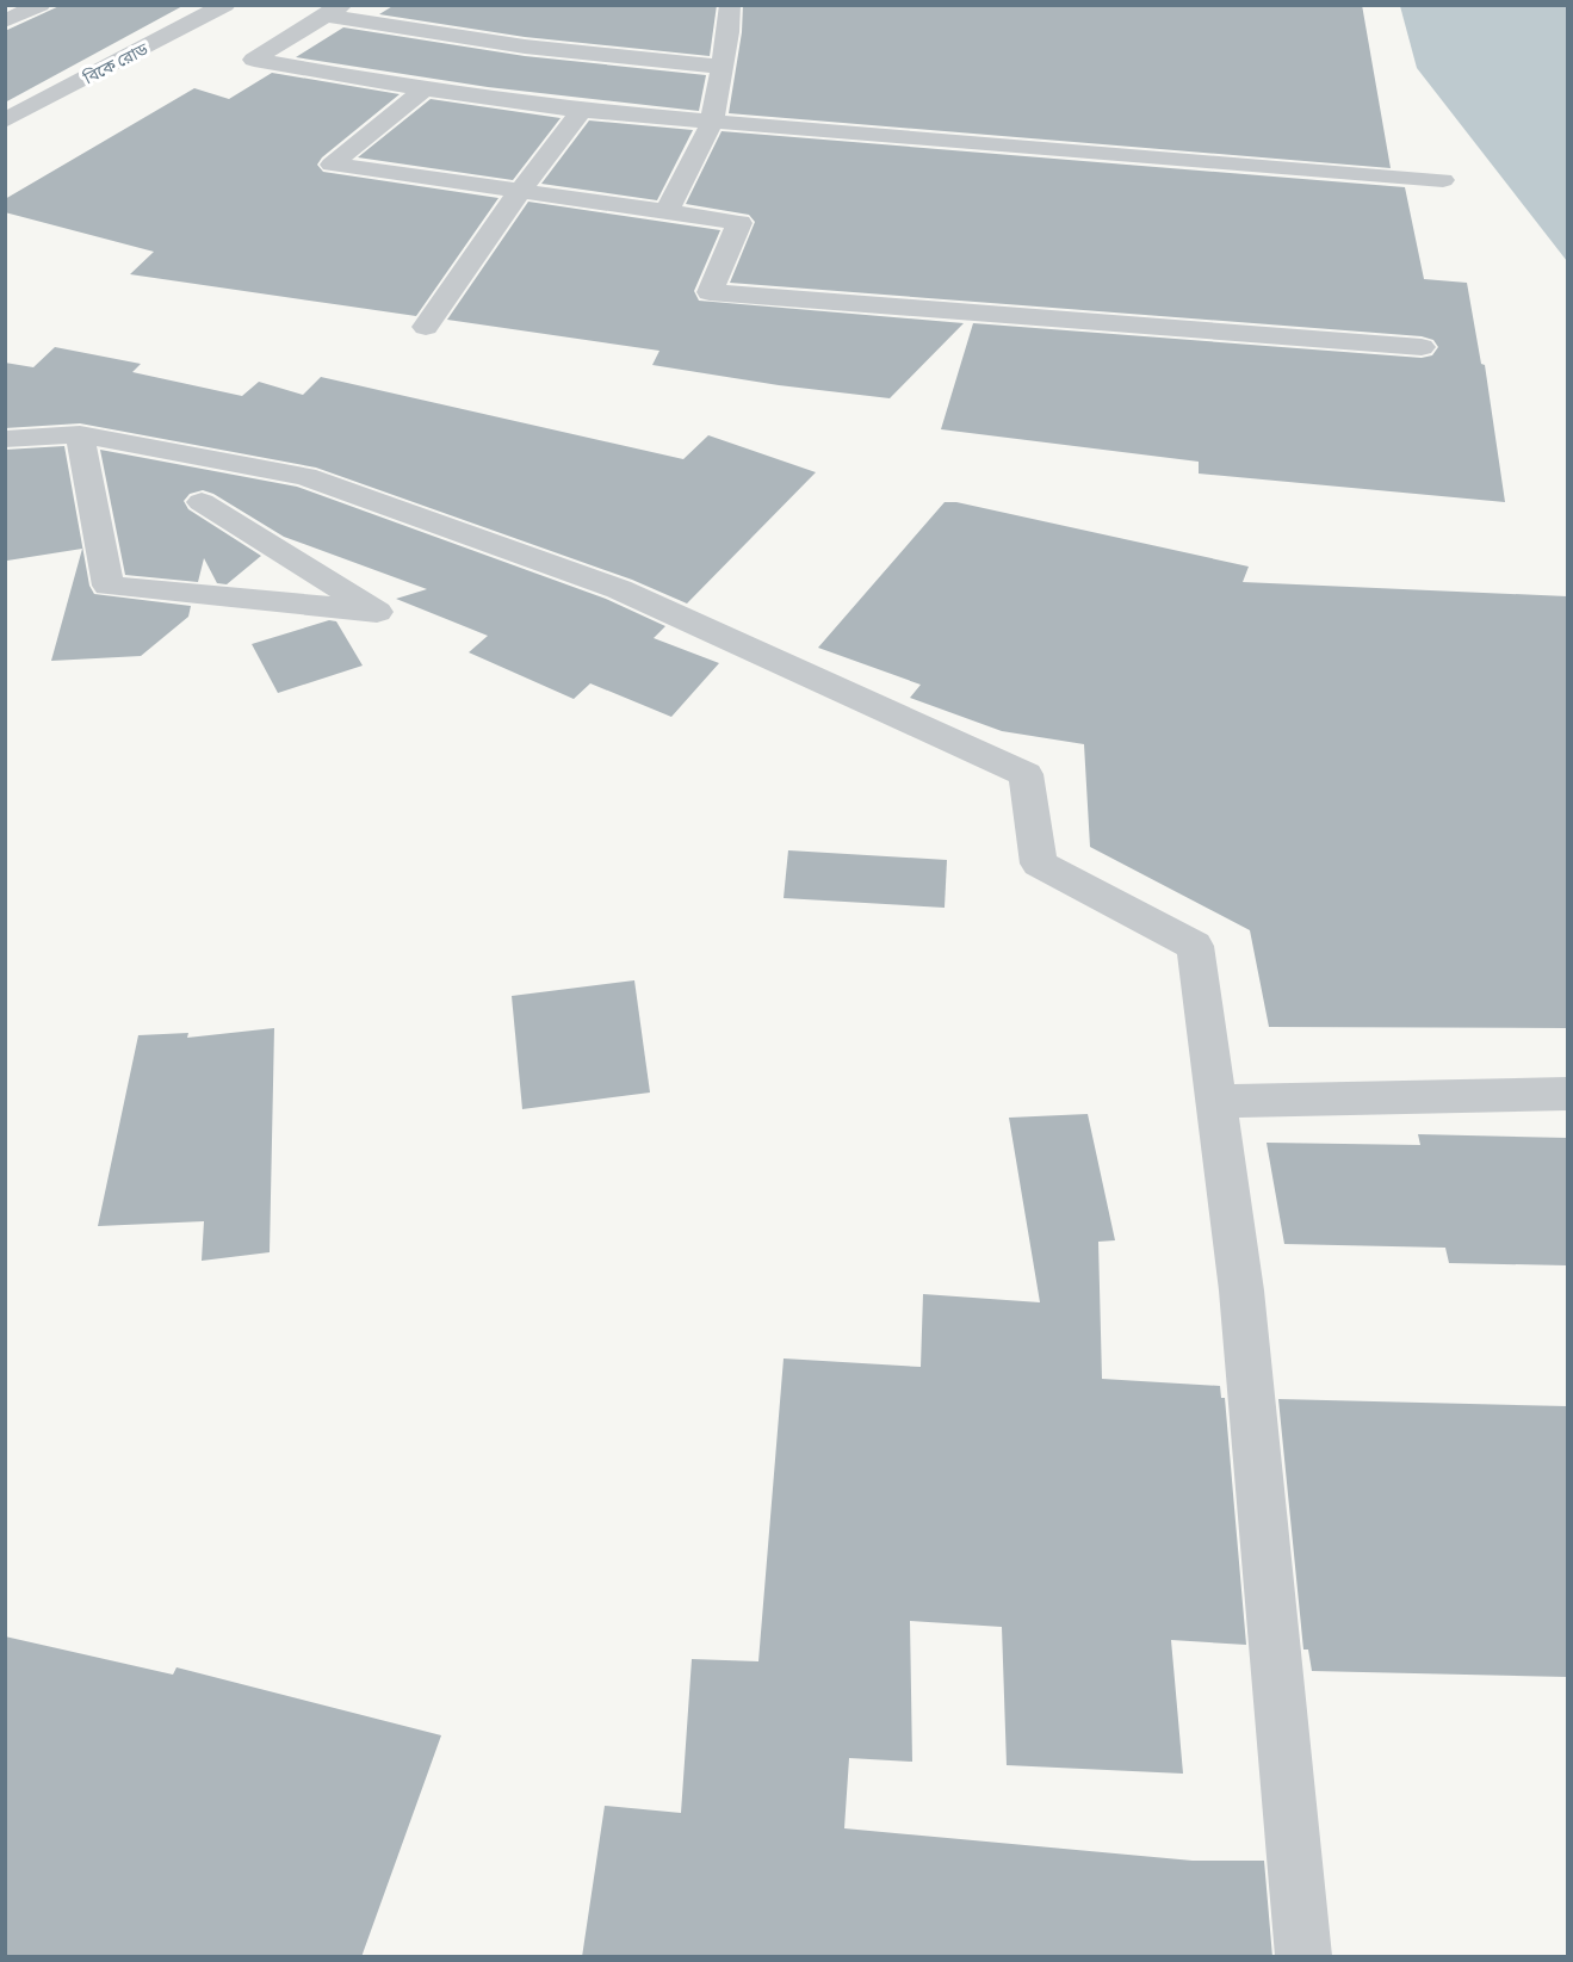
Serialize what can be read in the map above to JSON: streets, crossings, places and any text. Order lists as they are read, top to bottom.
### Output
{
  "streets": {
    "street": ["বিকে রোড"]
  }
}
